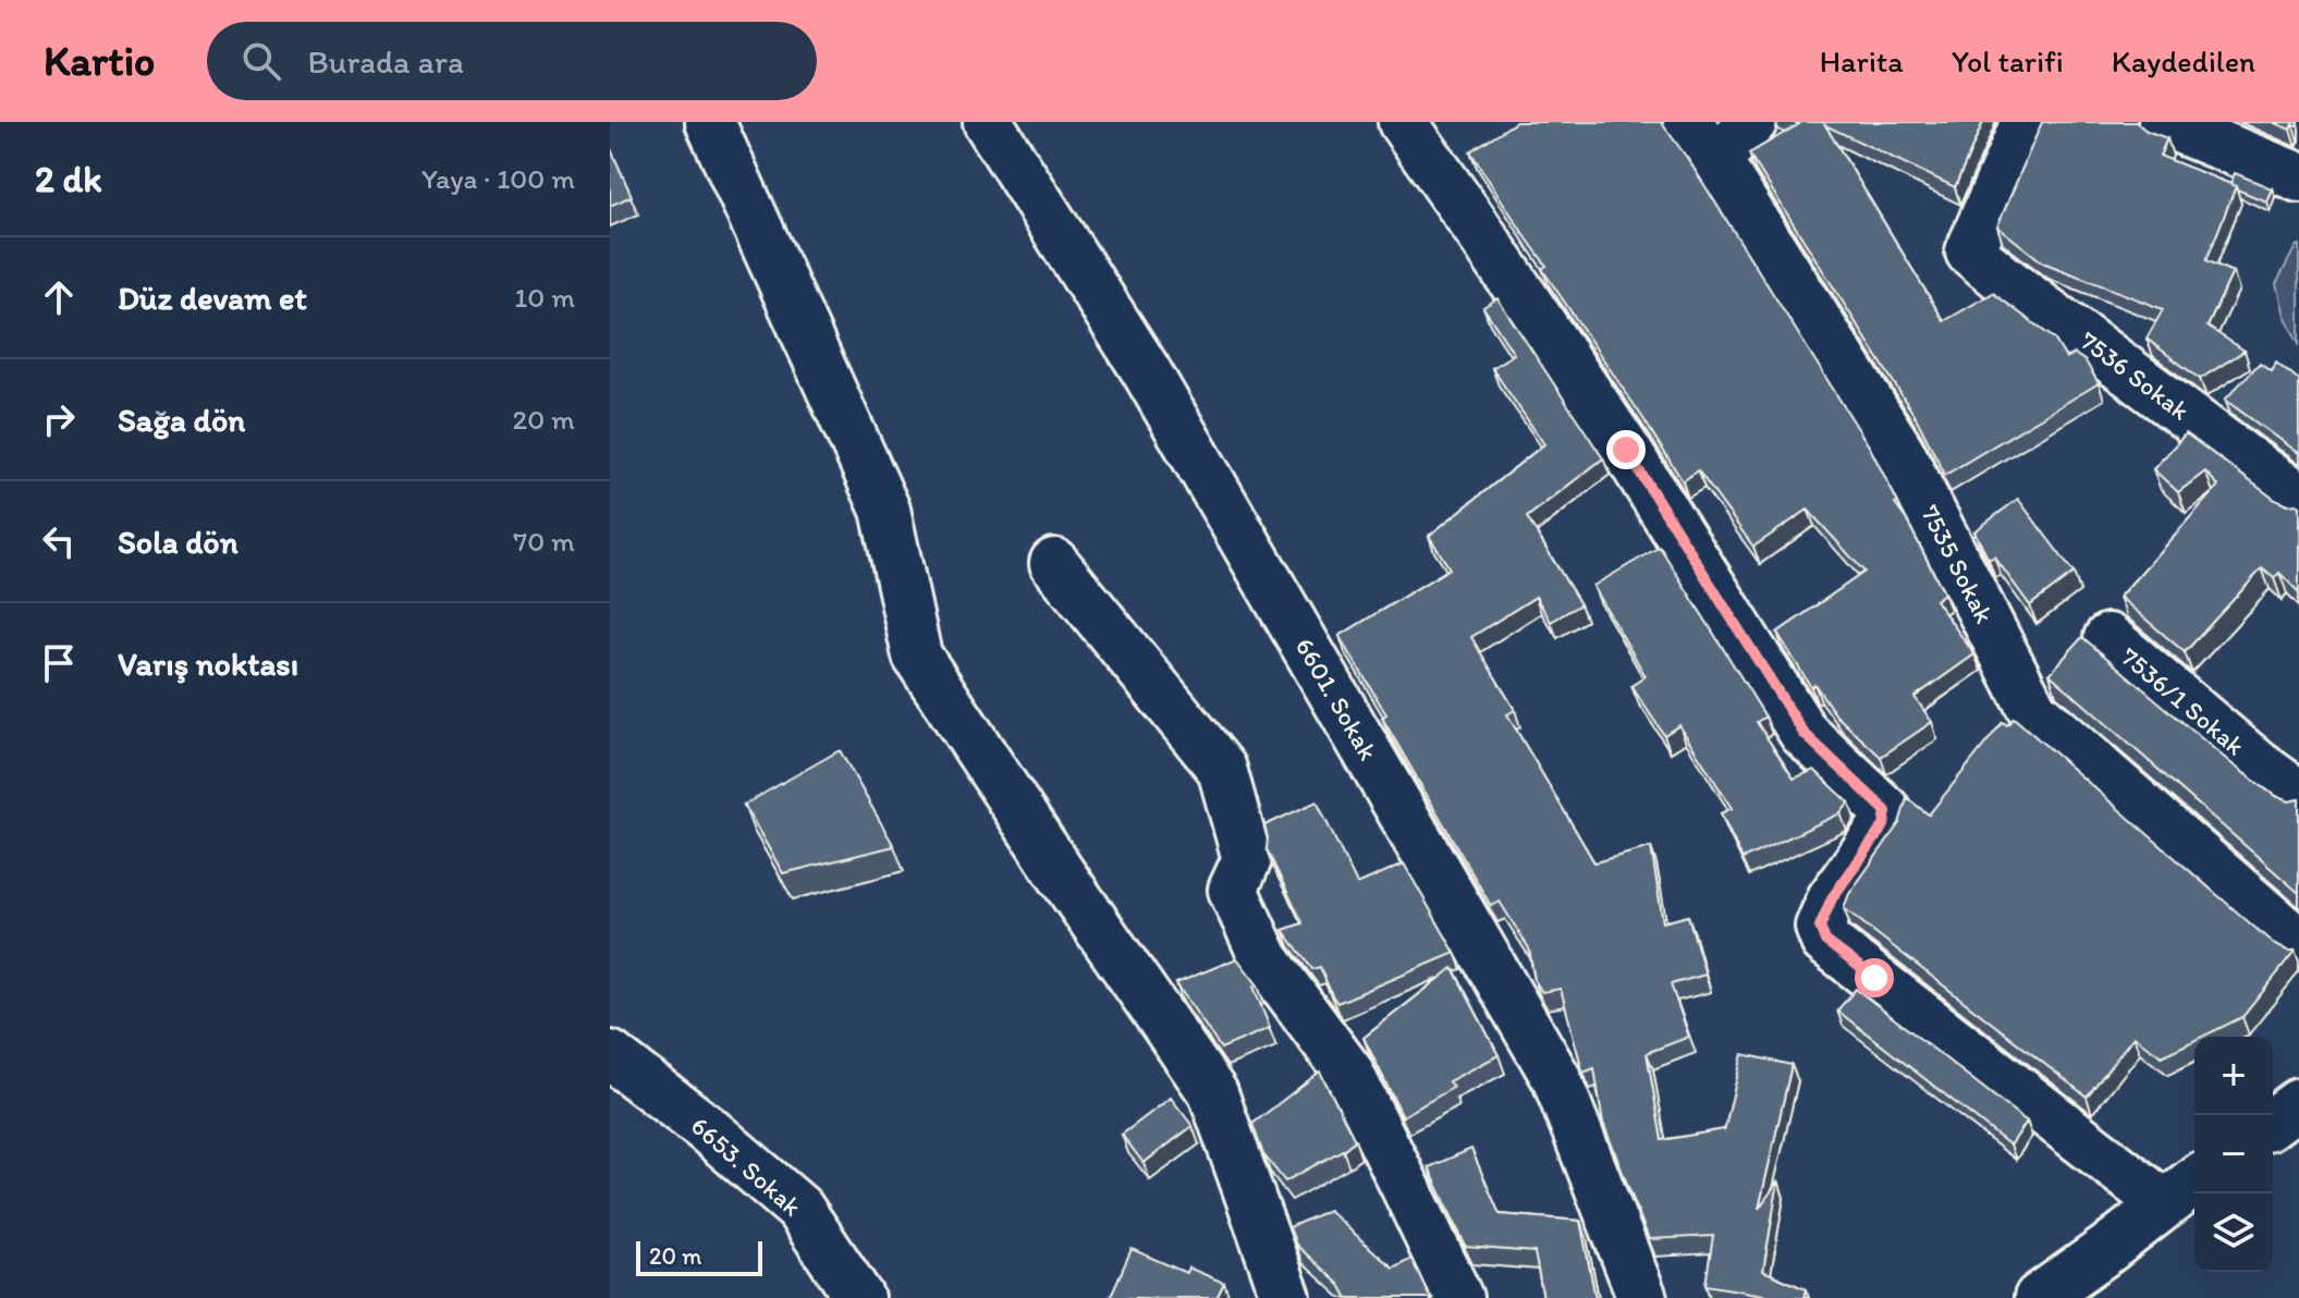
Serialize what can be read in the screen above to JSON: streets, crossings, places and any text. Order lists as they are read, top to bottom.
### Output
{
  "streets": {
    "street": [
      "7536 Sokak",
      "7535 Sokak",
      "6601. Sokak",
      "7536/1 Sokak",
      "6653. Sokak"
    ]
  },
  "scale_bar": "20 m",
  "page": {
    "header": "Kartio",
    "search": "Burada ara",
    "nav": ["Harita", "Yol tarifi", "Kaydedilen"],
    "heading": ["2 dk", "Yaya · 100 m"],
    "list": [
      ["Düz devam et", "10 m"],
      ["Sağa dön", "20 m"],
      ["Sola dön", "70 m"],
      "Varış noktası"
    ],
    "map_buttons": ["+", "−"],
    "scale": "20 m"
  }
}
